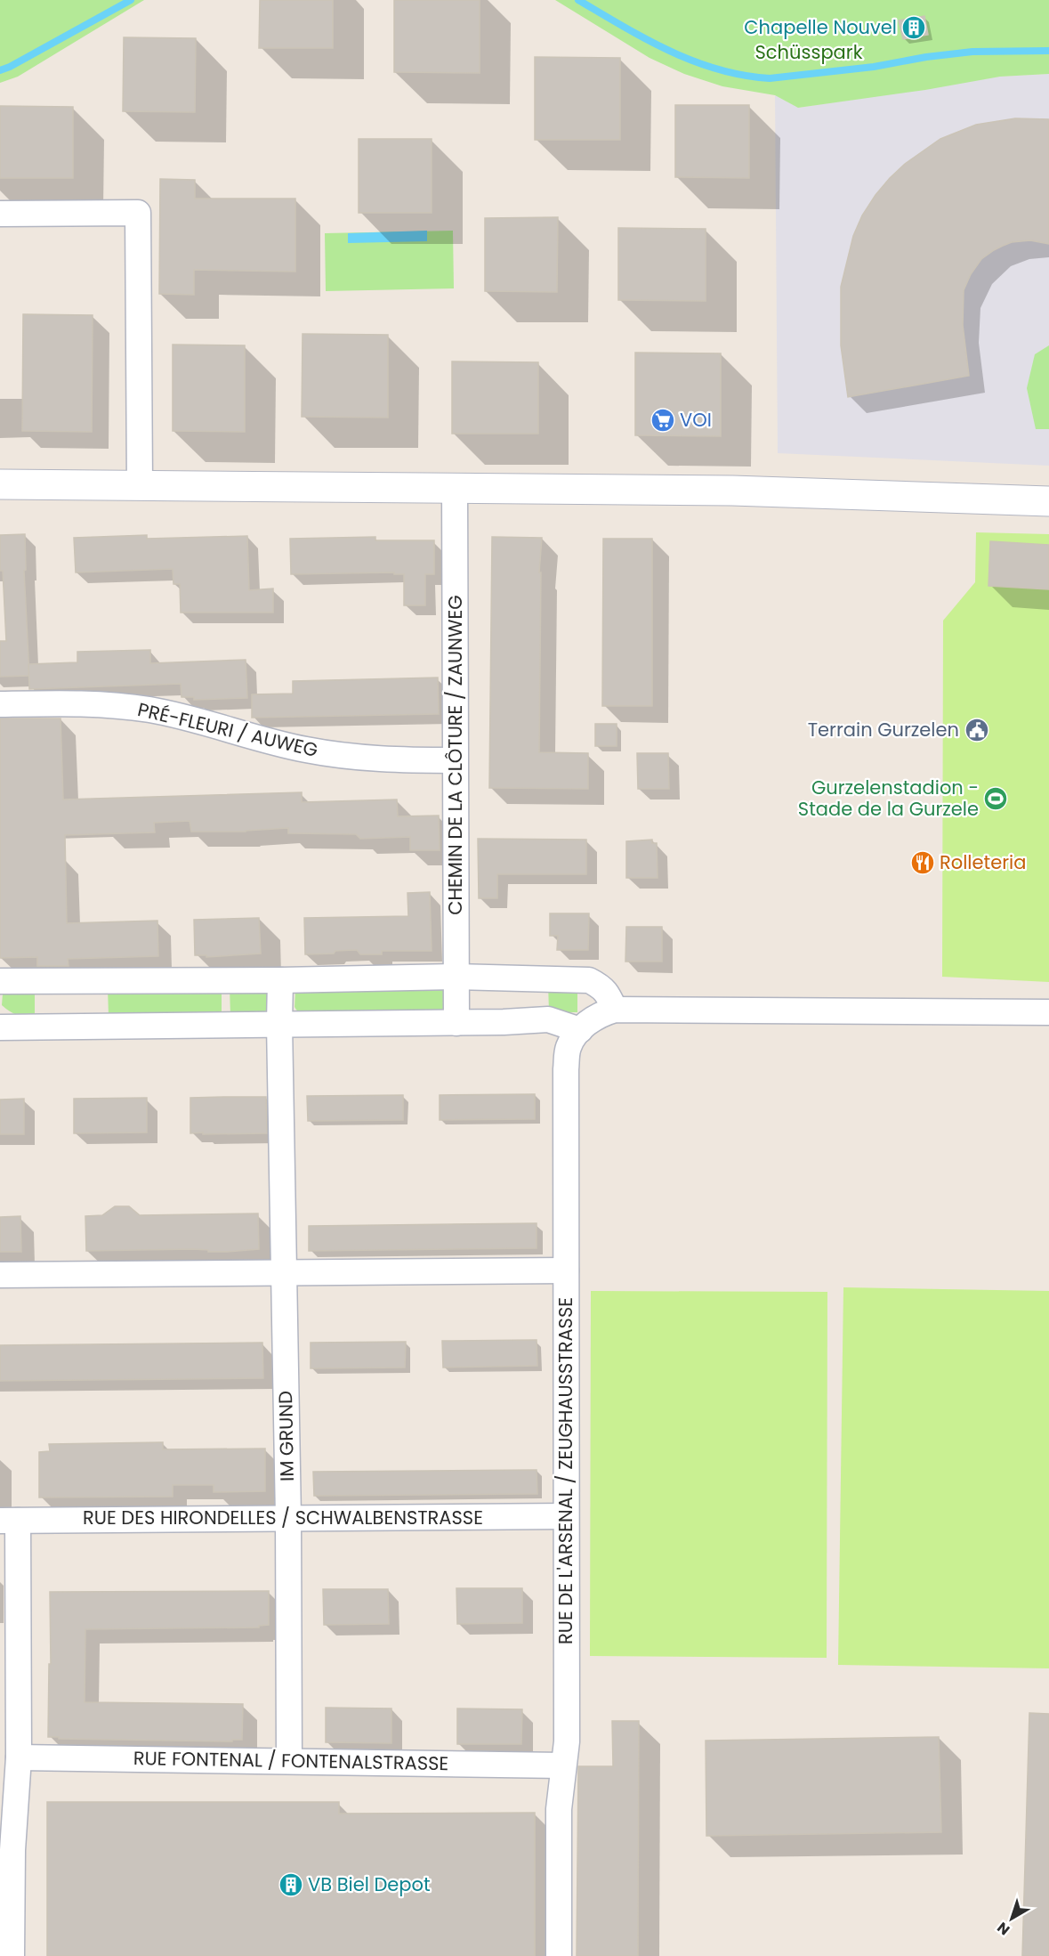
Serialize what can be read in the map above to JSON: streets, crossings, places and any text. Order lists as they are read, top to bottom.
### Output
{
  "streets": {
    "street": [
      "PRÉ-FLEURI / AUWEG",
      "CHEMIN DE LA CLÔTURE / ZAUNWEG",
      "IM GRUND",
      "RUE DE L'ARSENAL / ZEUGHAUSSTRASSE",
      "RUE DES HIRONDELLES / SCHWALBENSTRASSE",
      "RUE FONTENAL / FONTENALSTRASSE"
    ]
  },
  "crossings": [
    ["PRÉ-FLEURI / AUWEG", "CHEMIN DE LA CLÔTURE / ZAUNWEG"],
    ["IM GRUND", "RUE DES HIRONDELLES / SCHWALBENSTRASSE"],
    ["IM GRUND", "RUE FONTENAL / FONTENALSTRASSE"],
    ["RUE DE L'ARSENAL / ZEUGHAUSSTRASSE", "RUE DES HIRONDELLES / SCHWALBENSTRASSE"],
    ["RUE DE L'ARSENAL / ZEUGHAUSSTRASSE", "RUE FONTENAL / FONTENALSTRASSE"]
  ],
  "parks": ["Schüsspark"],
  "places": {
    "building": ["Chapelle Nouvel", "VB Biel Depot"],
    "supermarket": ["VOI"],
    "public building": ["Terrain Gurzelen"],
    "sports": ["Gurzelenstadion - Stade de la Gurzele"],
    "restaurant": ["Rolleteria"]
  },
  "north": "bottom left"
}
